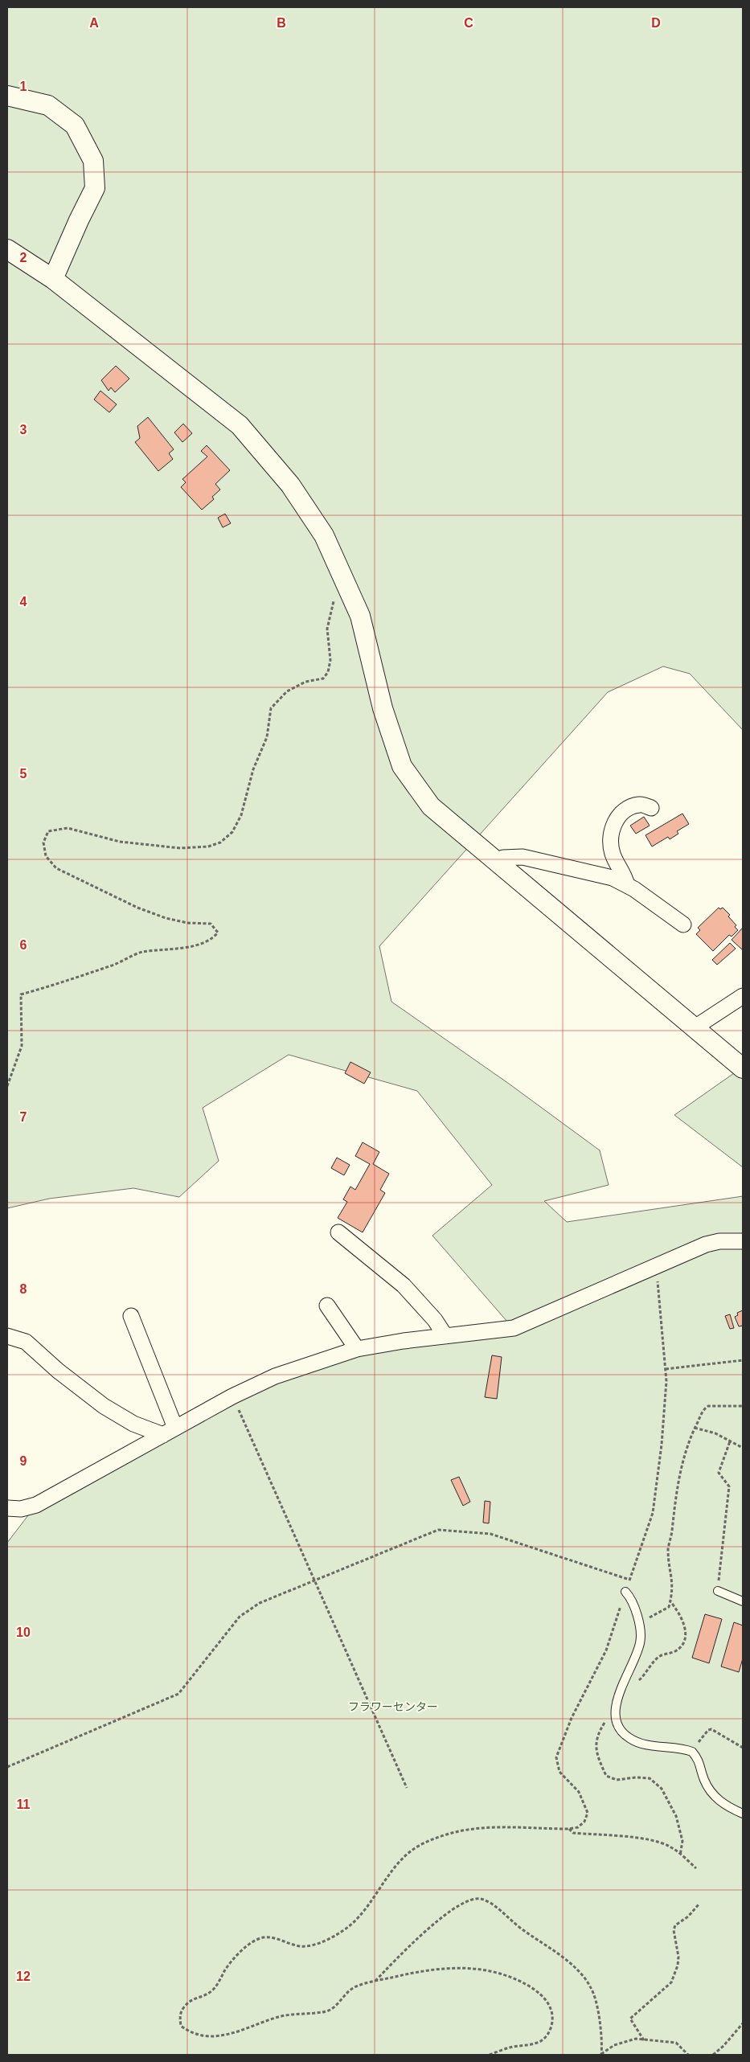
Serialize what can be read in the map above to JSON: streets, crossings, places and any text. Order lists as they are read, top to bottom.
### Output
{
  "parks": ["フラワーセンター"],
  "grid": {
    "columns": [
      "A",
      "B",
      "C",
      "D"
    ],
    "rows": [
      "1",
      "2",
      "3",
      "4",
      "5",
      "6",
      "7",
      "8",
      "9",
      "10",
      "11",
      "12"
    ]
  }
}
